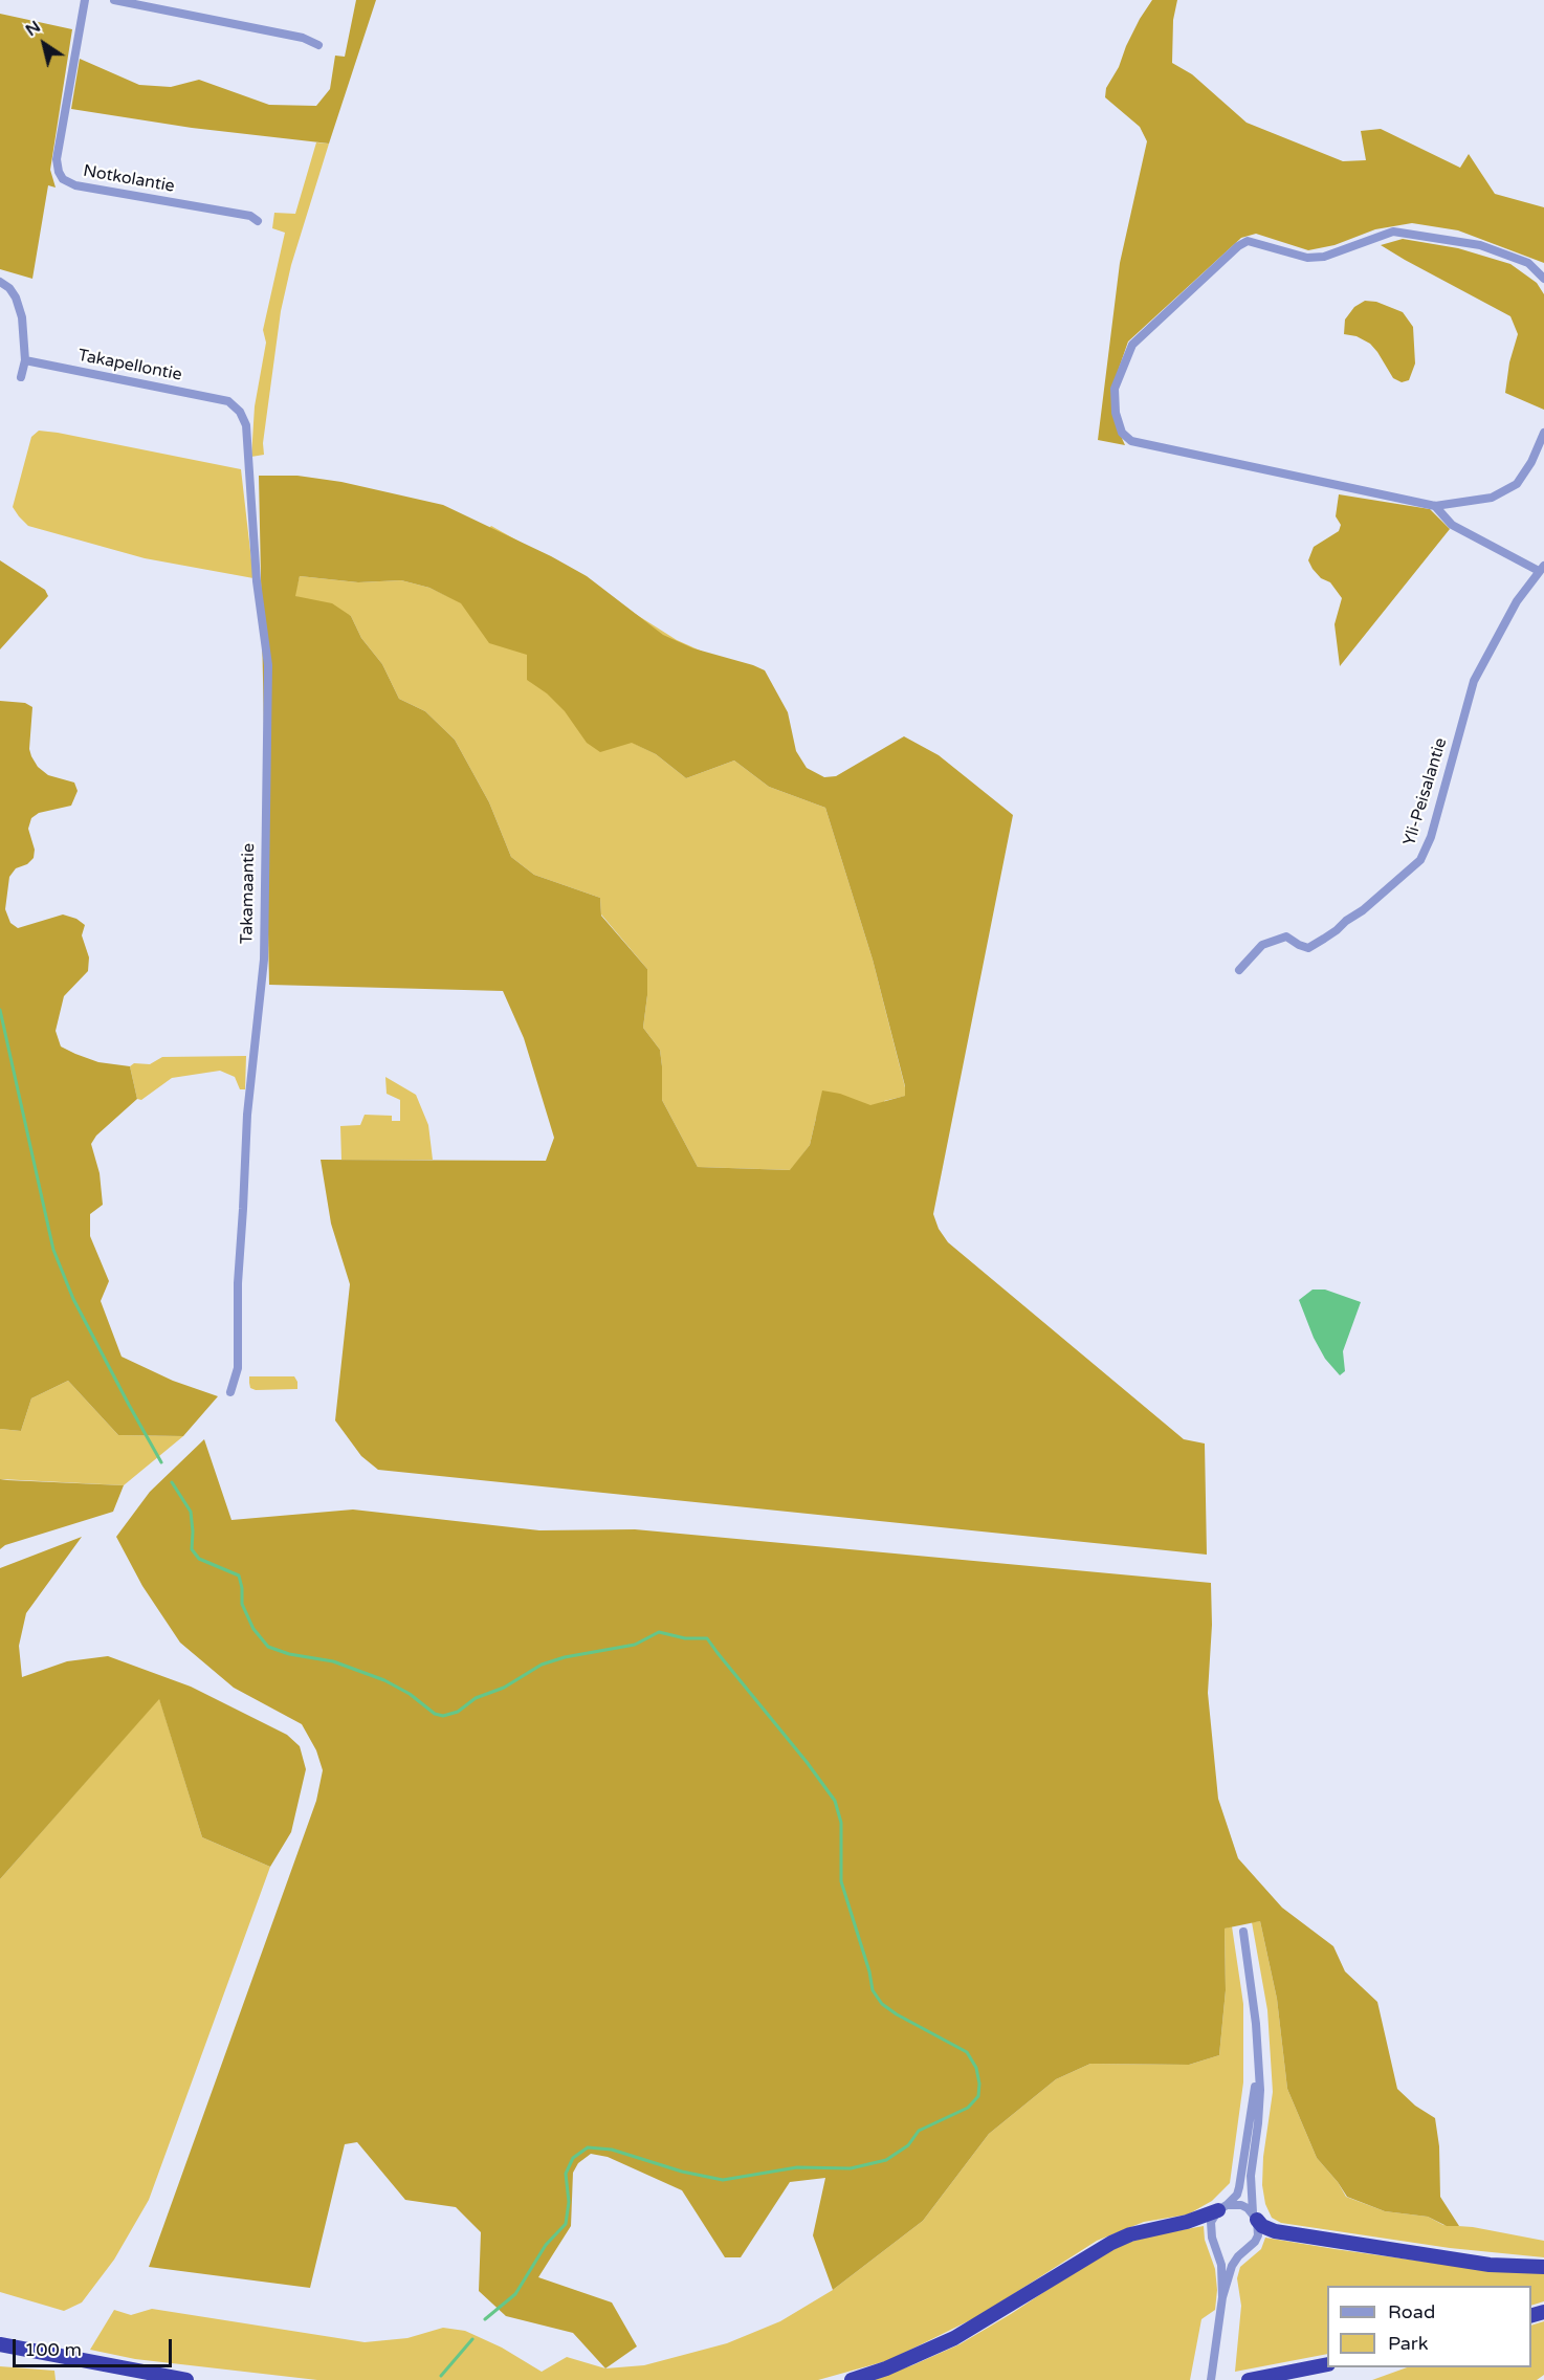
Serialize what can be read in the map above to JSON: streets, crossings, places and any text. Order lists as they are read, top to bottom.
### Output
{
  "streets": {
    "street": [
      "Notkolantie",
      "Takapellontie",
      "Yli-Peisalantie",
      "Takamaantie"
    ]
  },
  "crossings": [
    ["Takapellontie", "Takamaantie"]
  ],
  "legend": ["Road", "Park"],
  "scale_bar": "100 m",
  "north": "top left"
}
